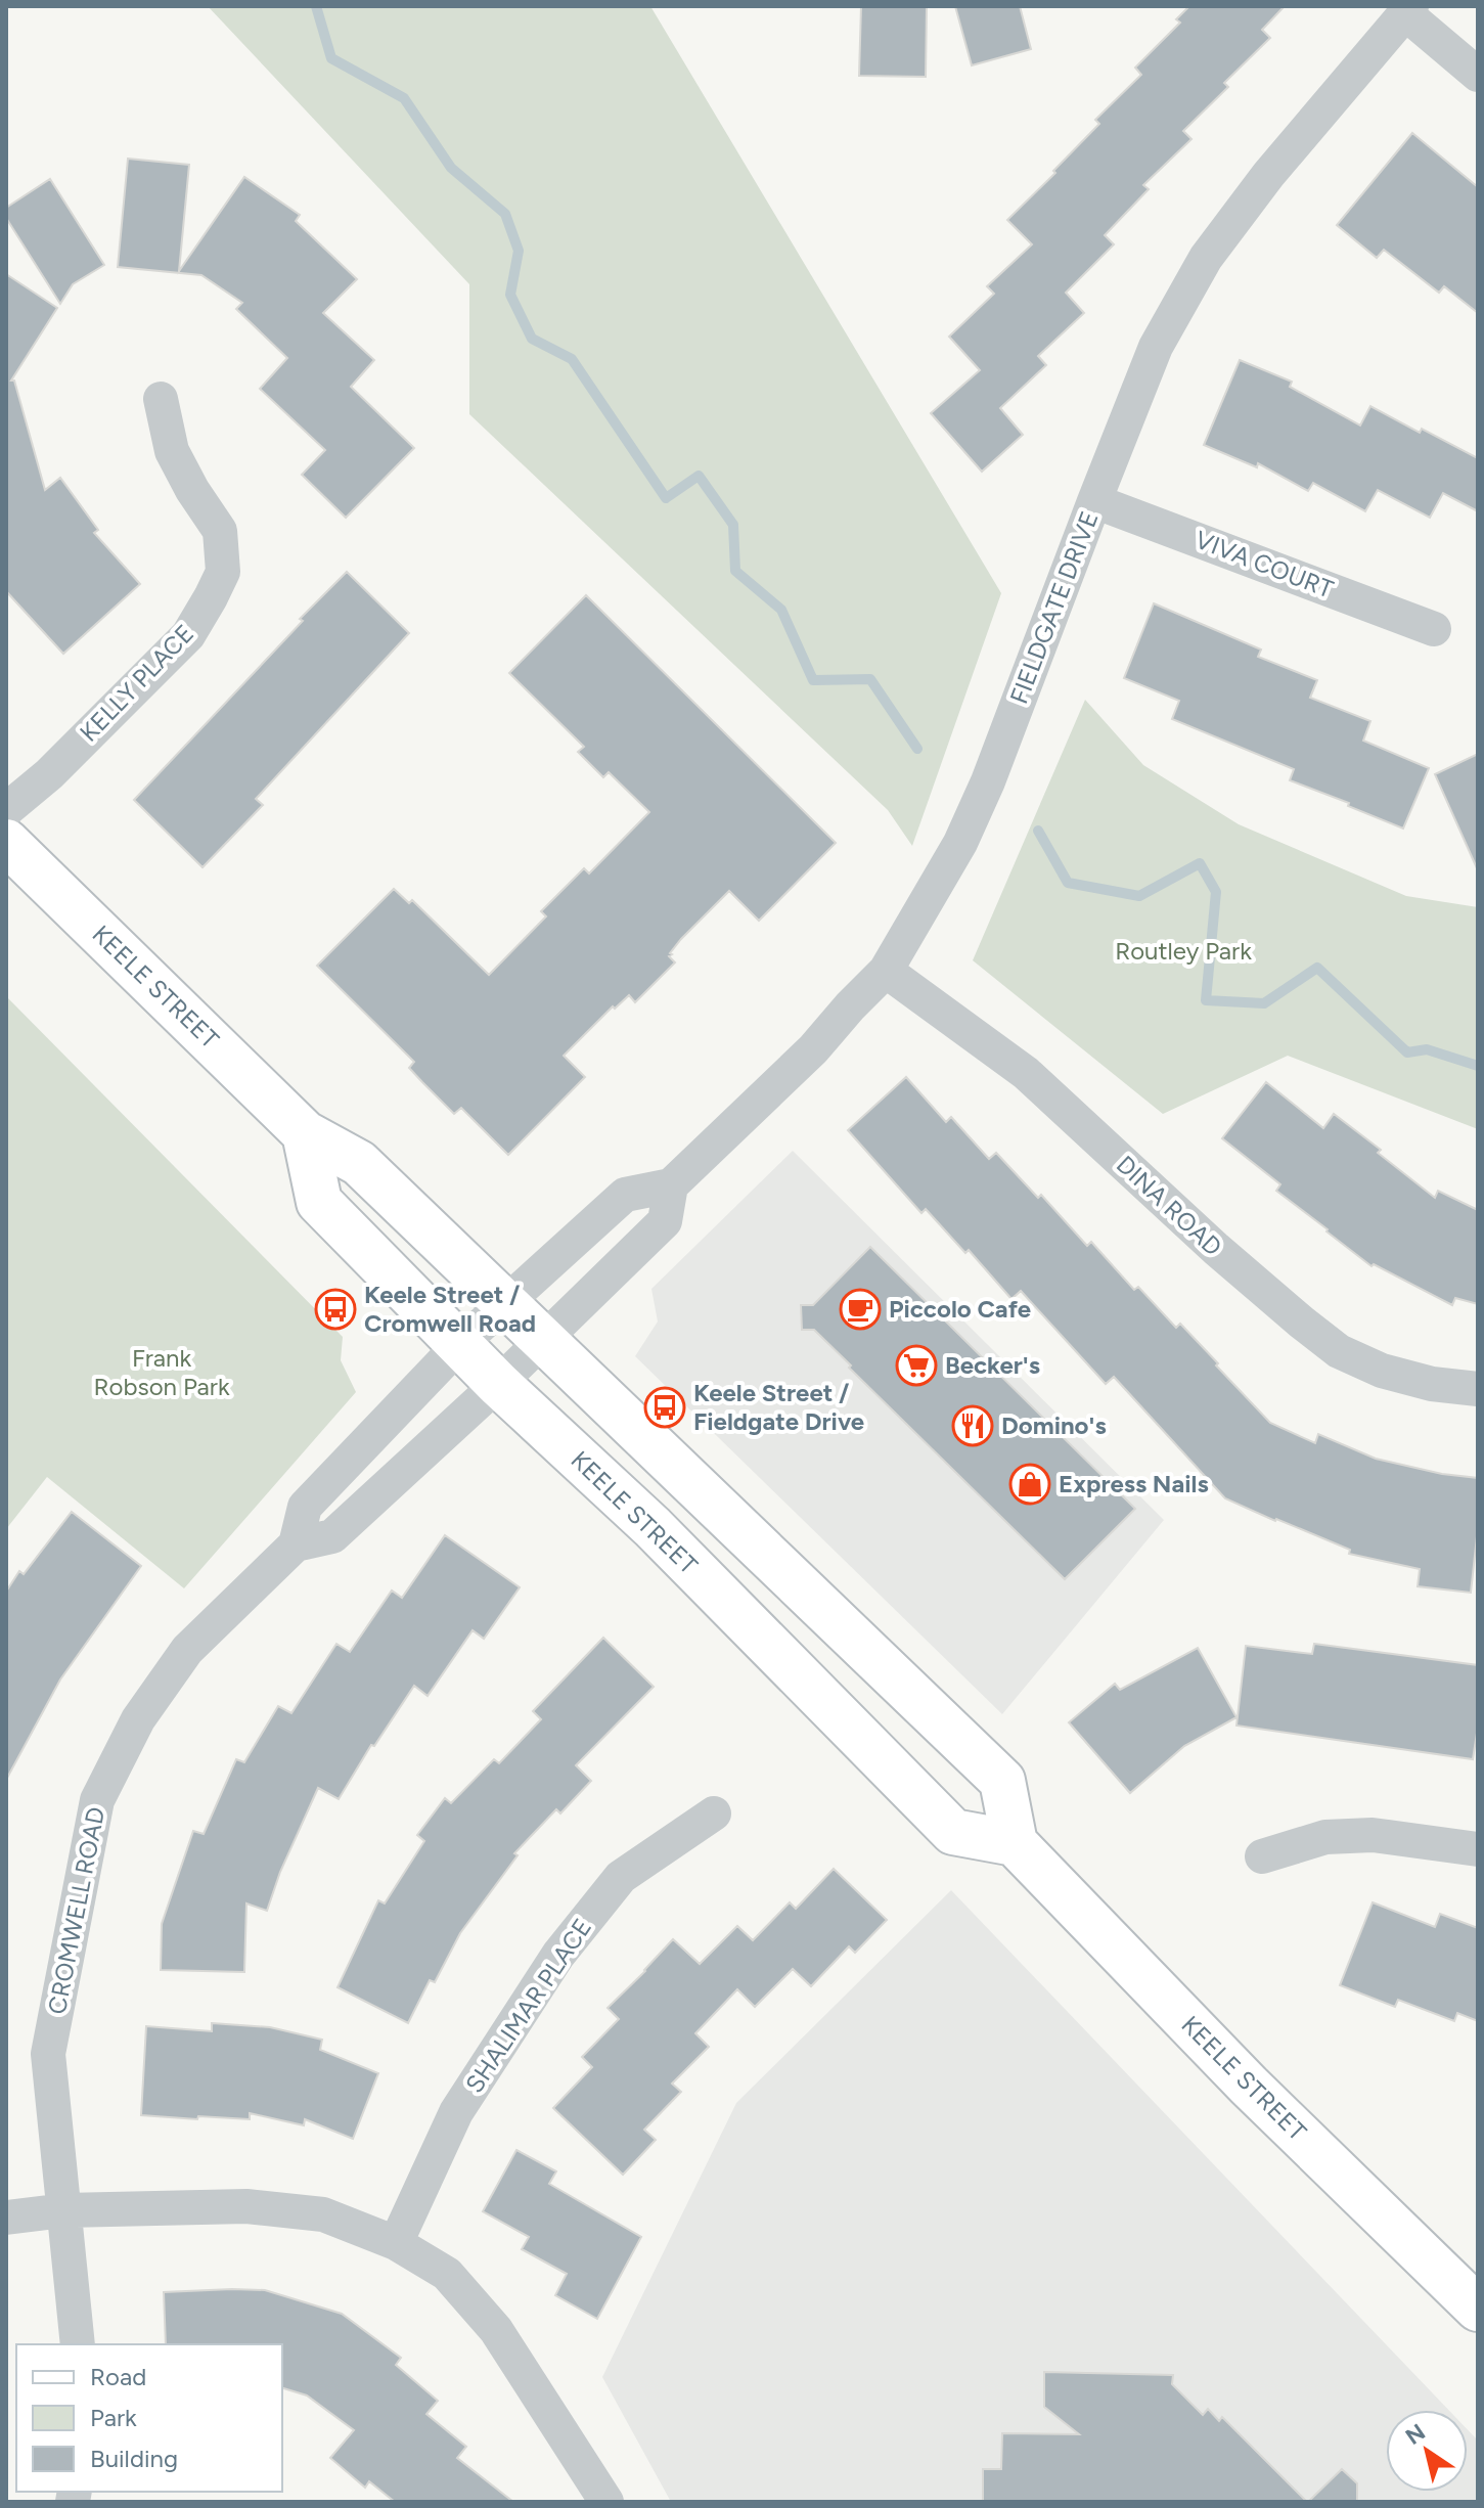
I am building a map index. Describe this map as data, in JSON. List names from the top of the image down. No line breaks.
{"streets":{"main road":["KEELE STREET"],"street":["VIVA COURT","FIELDGATE DRIVE","KELLY PLACE","DINA ROAD","CROMWELL ROAD","SHALIMAR PLACE"]},"crossings":[["VIVA COURT","FIELDGATE DRIVE"],["FIELDGATE DRIVE","DINA ROAD"],["KEELE STREET","CROMWELL ROAD"]],"parks":["Routley Park","Frank Robson Park"],"places":{"bus stop":["Keele Street / Cromwell Road","Keele Street / Fieldgate Drive"],"cafe":["Piccolo Cafe"],"supermarket":["Becker's"],"restaurant":["Domino's"],"shop":["Express Nails"]},"legend":["Road","Park","Building"],"north":"top left"}
